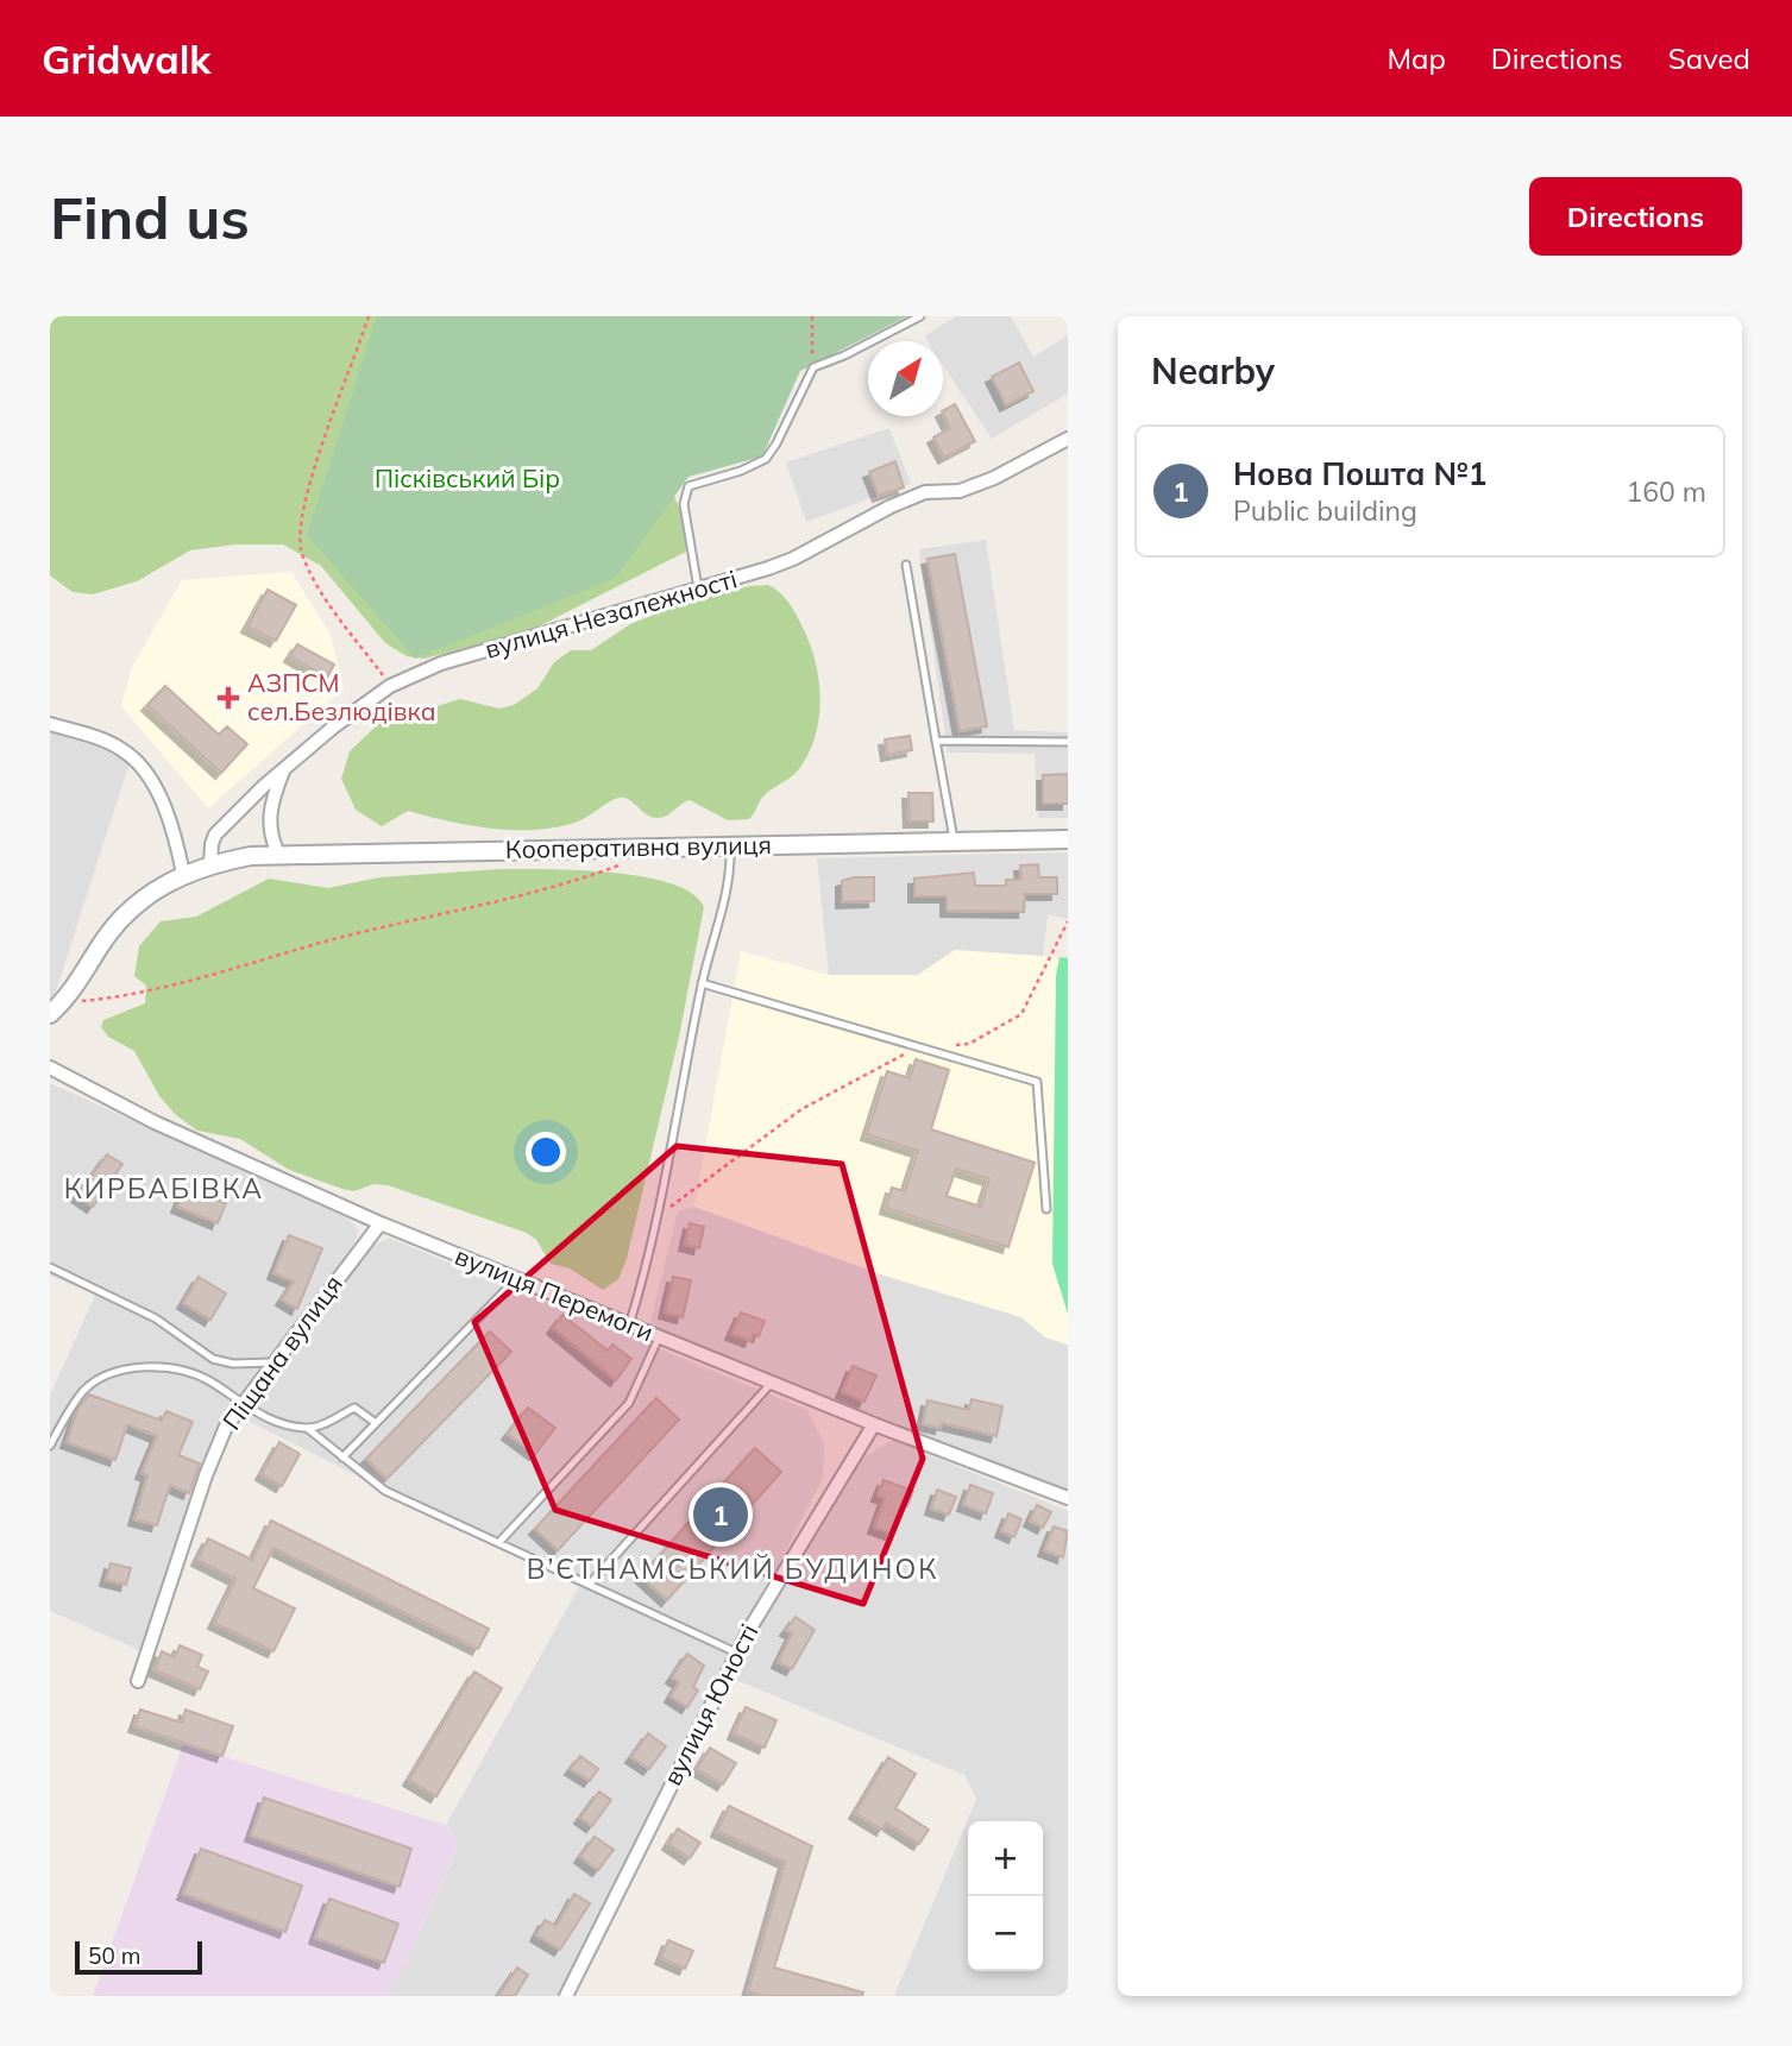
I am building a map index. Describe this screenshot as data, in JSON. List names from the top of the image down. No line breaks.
{"streets":{"street":["вулиця Незалежності","Кооперативна вулиця","вулиця Перемоги","Піщана вулиця","вулиця Юності"]},"crossings":[["вулиця Незалежності","Кооперативна вулиця"],["вулиця Перемоги","Піщана вулиця"],["вулиця Перемоги","вулиця Юності"]],"districts":["КИРБАБІВКА","В’ЄТНАМСЬКИЙ БУДИНОК"],"parks":["Пісківський Бір"],"places":{"health":["АЗПСМ сел.Безлюдівка"]},"scale_bar":"50 m","north":"top right","page":{"header":"Gridwalk","nav":["Map","Directions","Saved"],"buttons":"Directions","title":"Find us","heading":"Nearby","list":[{"mark":"1","name":"Нова Пошта №1","note":"Public building","value":"160 m"}],"pins":"1","map_buttons":["+","−"],"scale":"50 m"}}
